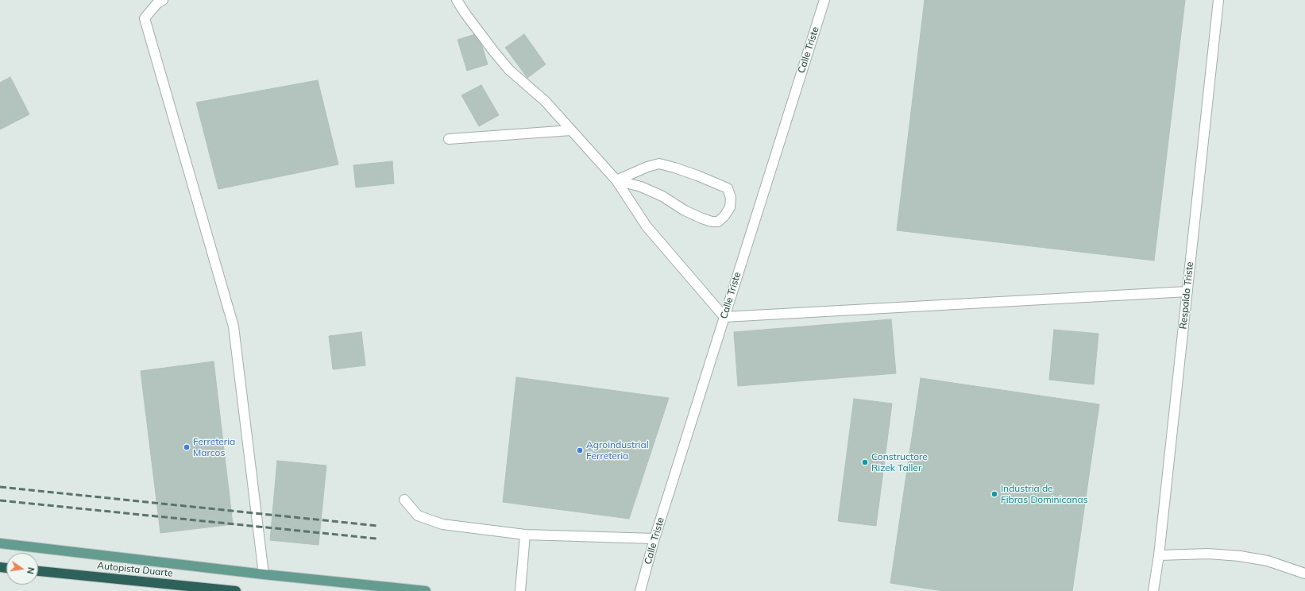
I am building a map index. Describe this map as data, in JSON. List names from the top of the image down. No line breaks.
{"streets":{"highway":["Autopista Duarte"],"street":["Calle Triste","Respaldo Triste"]},"places":["Ferreteria Marcos","Agroindustrial Ferreteria","Constructore Rizek Taller","Industria de Fibras Dominicanas"],"north":"right"}
